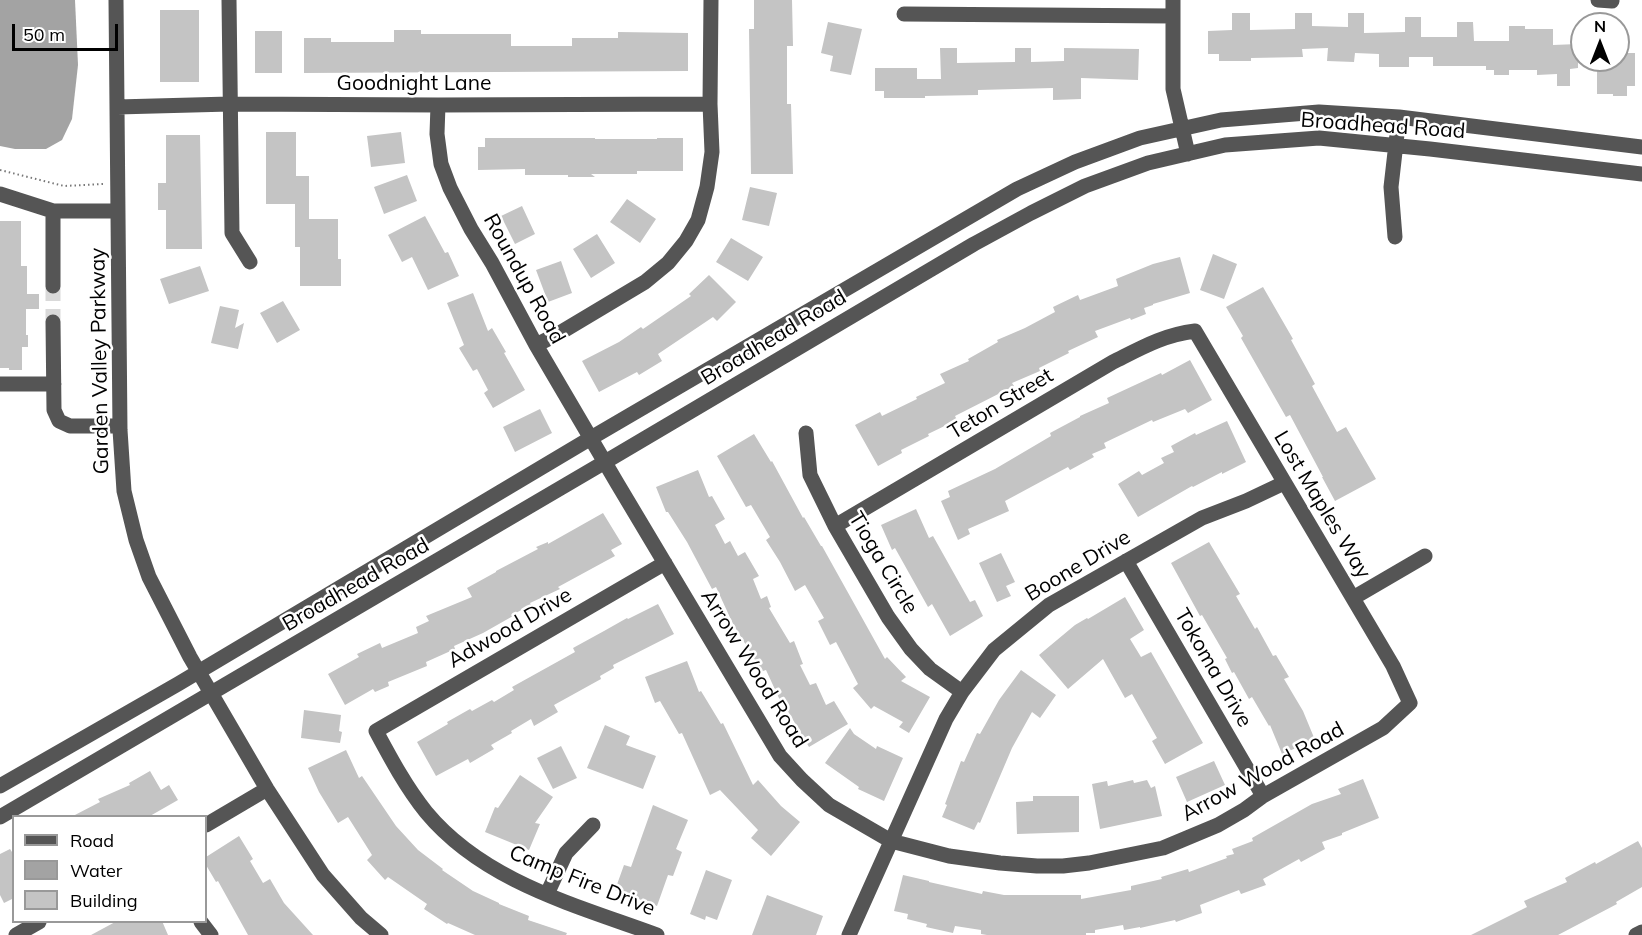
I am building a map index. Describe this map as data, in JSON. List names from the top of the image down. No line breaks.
{"streets":{"street":["Goodnight Lane","Broadhead Road","Roundup Road","Garden Valley Parkway","Teton Street","Lost Maples Way","Tioga Circle","Boone Drive","Adwood Drive","Tokoma Drive","Arrow Wood Road","Camp Fire Drive"]},"crossings":[["Goodnight Lane","Roundup Road"],["Goodnight Lane","Garden Valley Parkway"],["Broadhead Road","Roundup Road"],["Broadhead Road","Garden Valley Parkway"],["Broadhead Road","Arrow Wood Road"],["Roundup Road","Arrow Wood Road"],["Teton Street","Lost Maples Way"],["Teton Street","Tioga Circle"],["Lost Maples Way","Boone Drive"],["Lost Maples Way","Arrow Wood Road"],["Tioga Circle","Boone Drive"],["Boone Drive","Tokoma Drive"],["Boone Drive","Arrow Wood Road"],["Adwood Drive","Arrow Wood Road"],["Adwood Drive","Camp Fire Drive"],["Tokoma Drive","Arrow Wood Road"]],"legend":["Road","Water","Building"],"scale_bar":"50 m","north":"top"}
